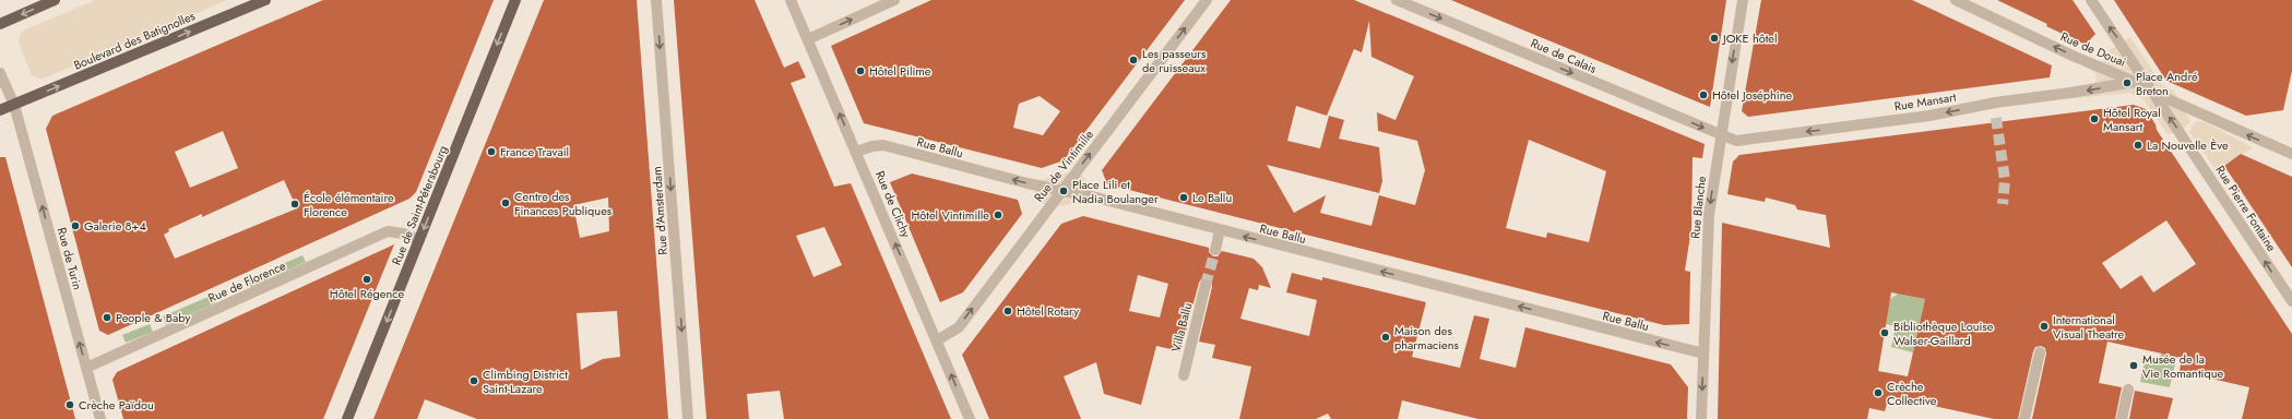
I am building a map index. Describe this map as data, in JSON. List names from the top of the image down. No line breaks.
{"streets":{"main road":["Boulevard des Batignolles","Rue de Saint-Pétersbourg"],"street":["Rue de Douai","Rue de Calais","Rue Mansart","Rue Ballu","Rue de Vintimille","Rue de Clichy","Rue Blanche","Rue Pierre Fontaine","Rue d'Amsterdam","Rue de Turin","Rue de Florence","Villa Ballu"]},"crossings":[["Boulevard des Batignolles","Rue de Turin"],["Rue de Douai","Rue Mansart"],["Rue de Douai","Rue Pierre Fontaine"],["Rue de Calais","Rue Mansart"],["Rue de Calais","Rue Blanche"],["Rue Mansart","Rue Blanche"],["Rue Ballu","Rue de Vintimille"],["Rue Ballu","Rue de Clichy"],["Rue Ballu","Rue Blanche"],["Rue de Vintimille","Rue de Clichy"],["Rue de Saint-Pétersbourg","Rue de Florence"],["Rue de Turin","Rue de Florence"]],"one_way":["Boulevard des Batignolles","Rue de Douai","Rue de Calais","Rue Mansart","Rue Ballu","Rue de Vintimille","Rue de Clichy","Rue de Saint-Pétersbourg","Rue Blanche","Rue Pierre Fontaine","Rue d'Amsterdam","Rue de Turin"],"places":["JOKE hôtel","Les passeurs de ruisseaux","Hôtel Pilime","Place André Breton","Hôtel Joséphine","Hôtel Royal Mansart","La Nouvelle Ève","France Travail","Place Lili et Nadia Boulanger","Le Ballu","Centre des Finances Publiques","École élémentaire Florence","Hôtel Vintimille","Galerie 8+4","Hôtel Régence","Hôtel Rotary","People & Baby","International Visual Theatre","Bibliothèque Louise Walser-Gaillard","Maison des pharmaciens","Musée de la Vie Romantique","Climbing District Saint-Lazare","Crèche Collective","Crèche Païdou"]}
